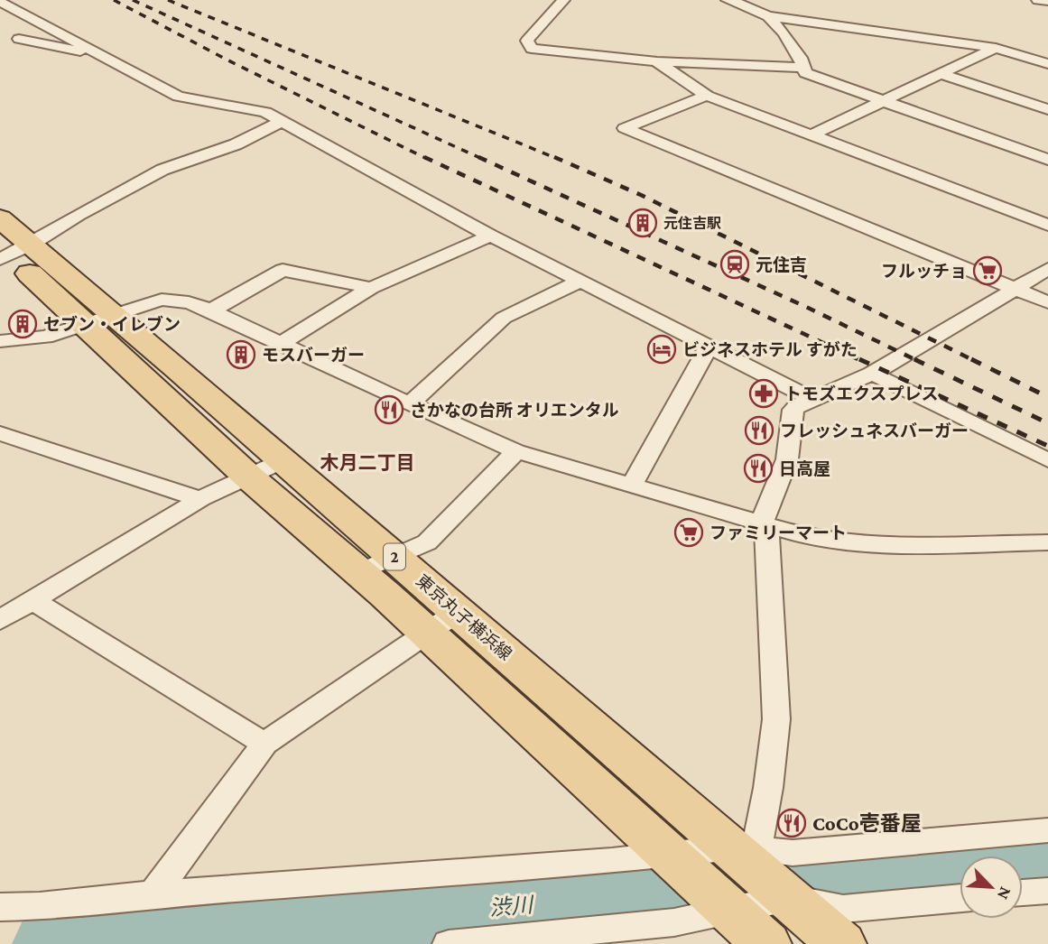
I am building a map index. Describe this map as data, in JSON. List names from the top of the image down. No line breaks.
{"streets":{"main road":["2","東京丸子横浜線"]},"districts":["木月二丁目"],"water":["渋川"],"places":{"building":["元住吉駅","セブン・イレブン","モスバーガー"],"station":["元住吉"],"supermarket":["フルッチョ","ファミリーマート"],"hotel":["ビジネスホテル すがた"],"pharmacy":["トモズエクスプレス"],"restaurant":["さかなの台所 オリエンタル","フレッシュネスバーガー","日高屋","CoCo壱番屋"]},"north":"bottom right"}
